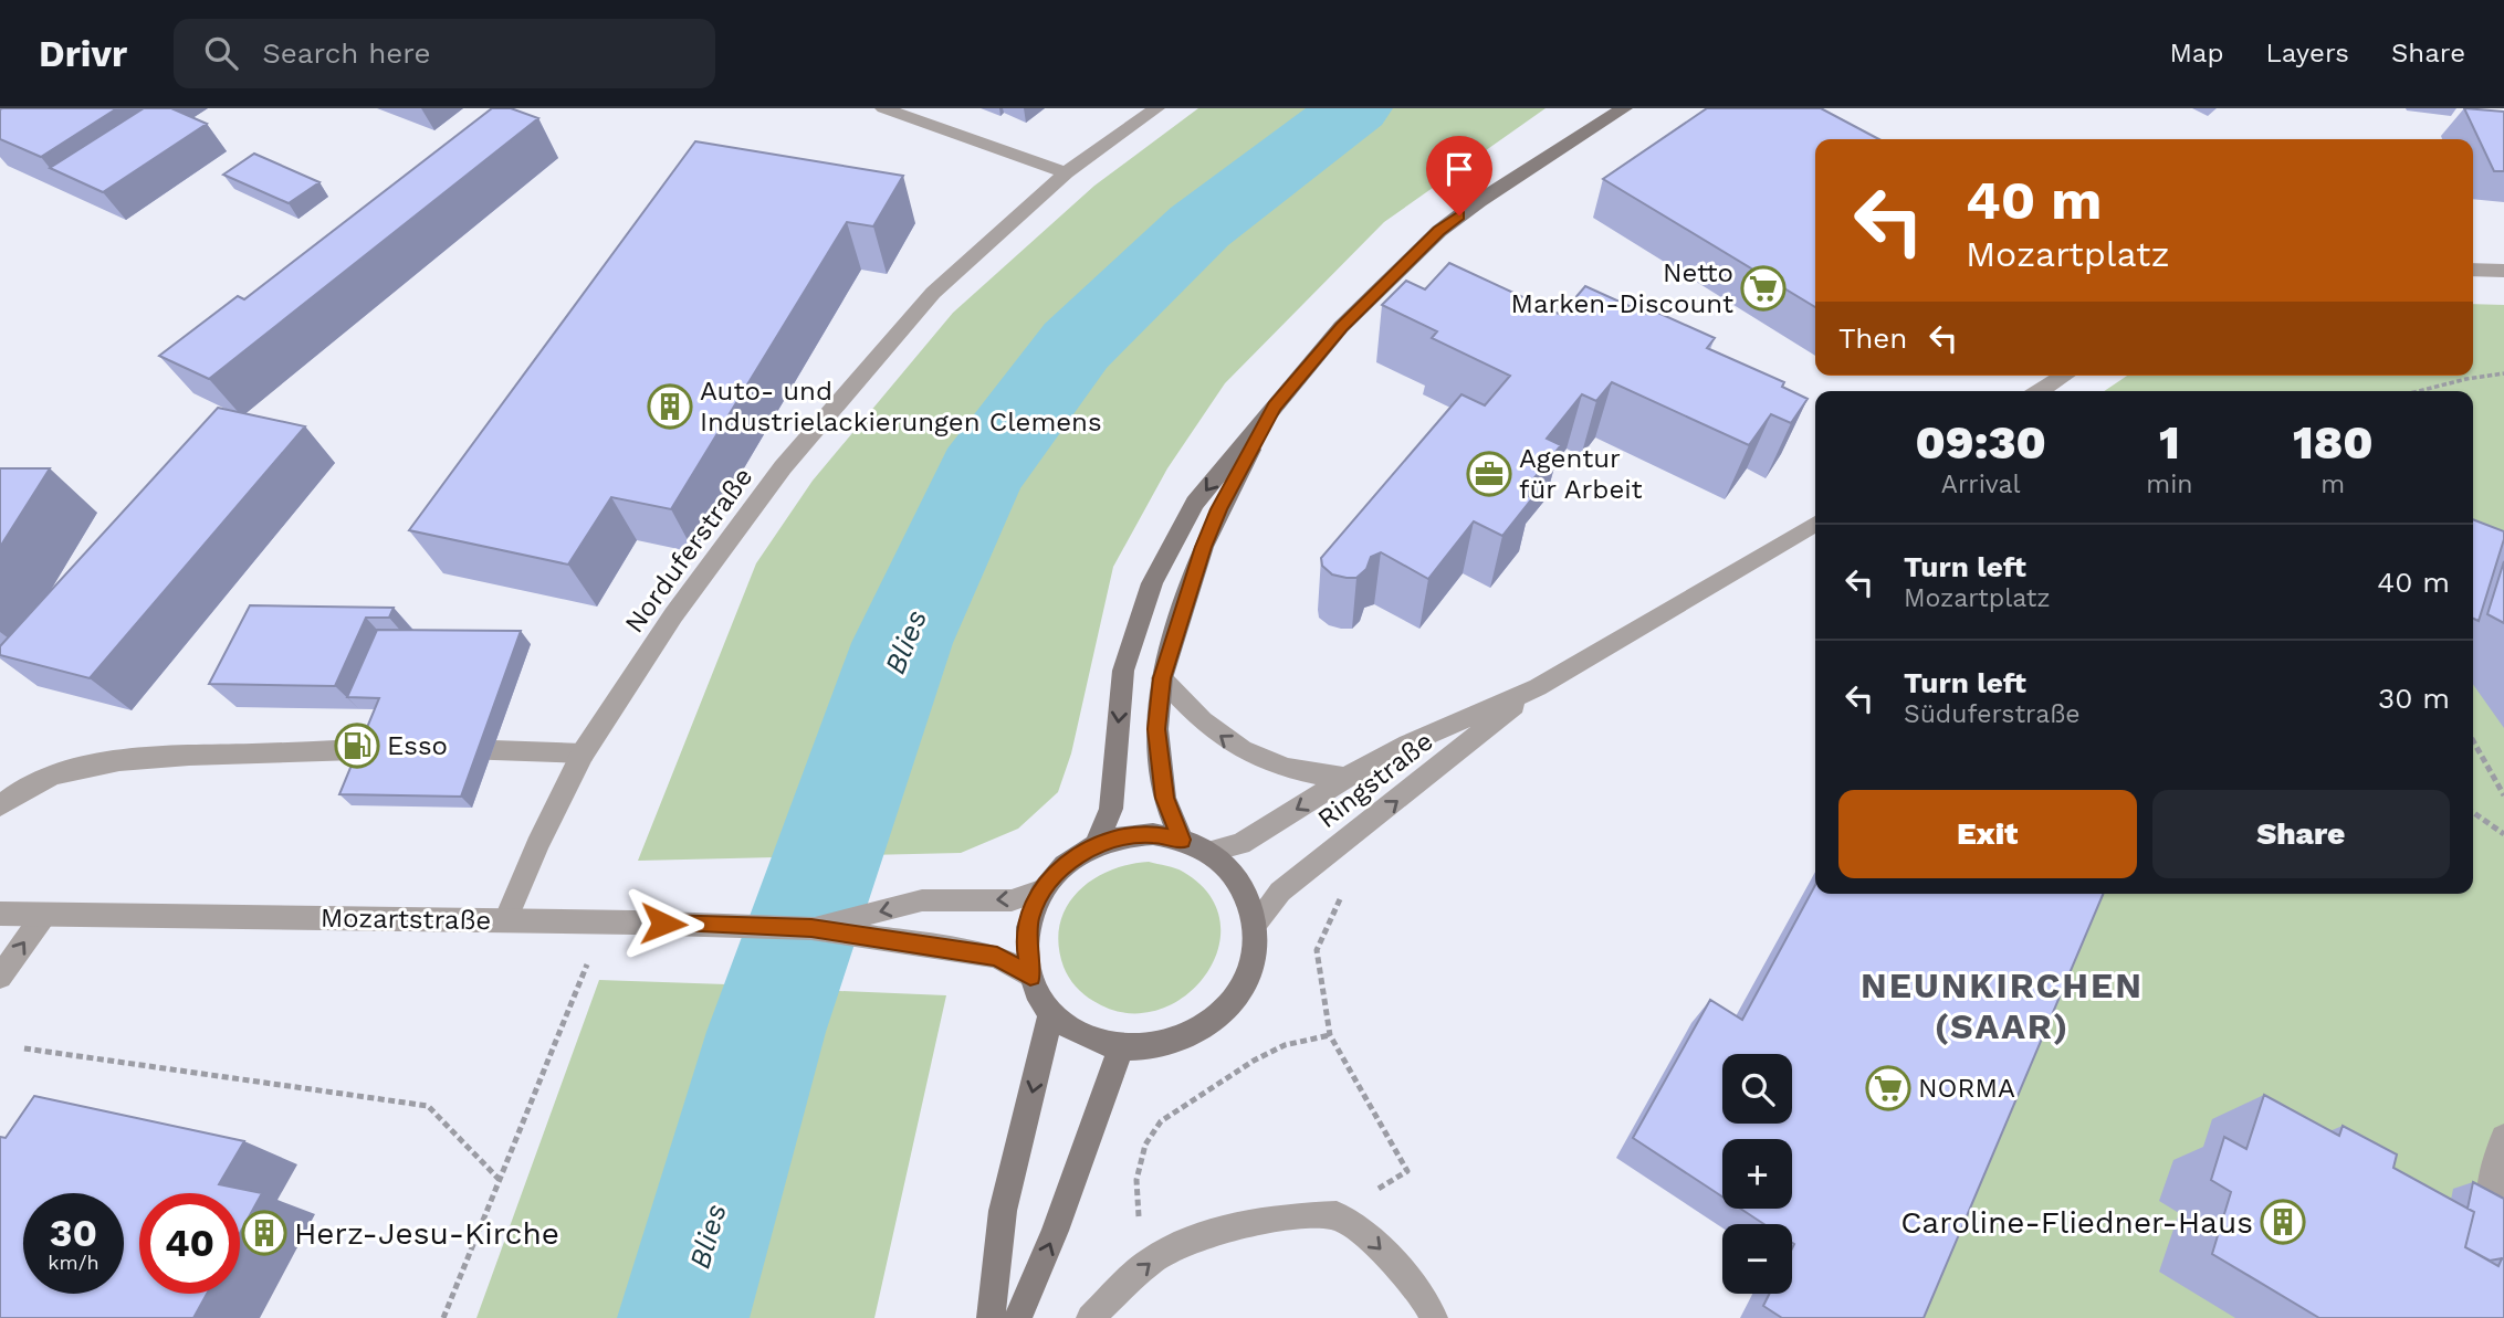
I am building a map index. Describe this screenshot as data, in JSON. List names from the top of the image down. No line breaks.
{"streets":{"street":["Norduferstraße","Ringstraße","Mozartstraße"]},"crossings":[["Norduferstraße","Mozartstraße"],["Ringstraße","Mozartstraße"]],"districts":["NEUNKIRCHEN (SAAR)"],"water":["Blies"],"places":{"supermarket":["Netto Marken-Discount","NORMA"],"building":["Auto- und Industrielackierungen Clemens","Caroline-Fliedner-Haus","Herz-Jesu-Kirche"],"office":["Agentur für Arbeit"],"fuel station":["Esso"]},"page":{"header":"Drivr","search":"Search here","nav":["Map","Layers","Share"],"turn":["40 m","Mozartplatz"],"then":"Then","eta":["09:30","Arrival","1","min","180","m"],"list":[{"name":"Turn left","note":"Mozartplatz","value":"40 m"},{"name":"Turn left","note":"Süduferstraße","value":"30 m"}],"buttons":["Exit","Share"],"map_buttons":["+","−"],"speed":"30 km/h","limit":"40"}}
